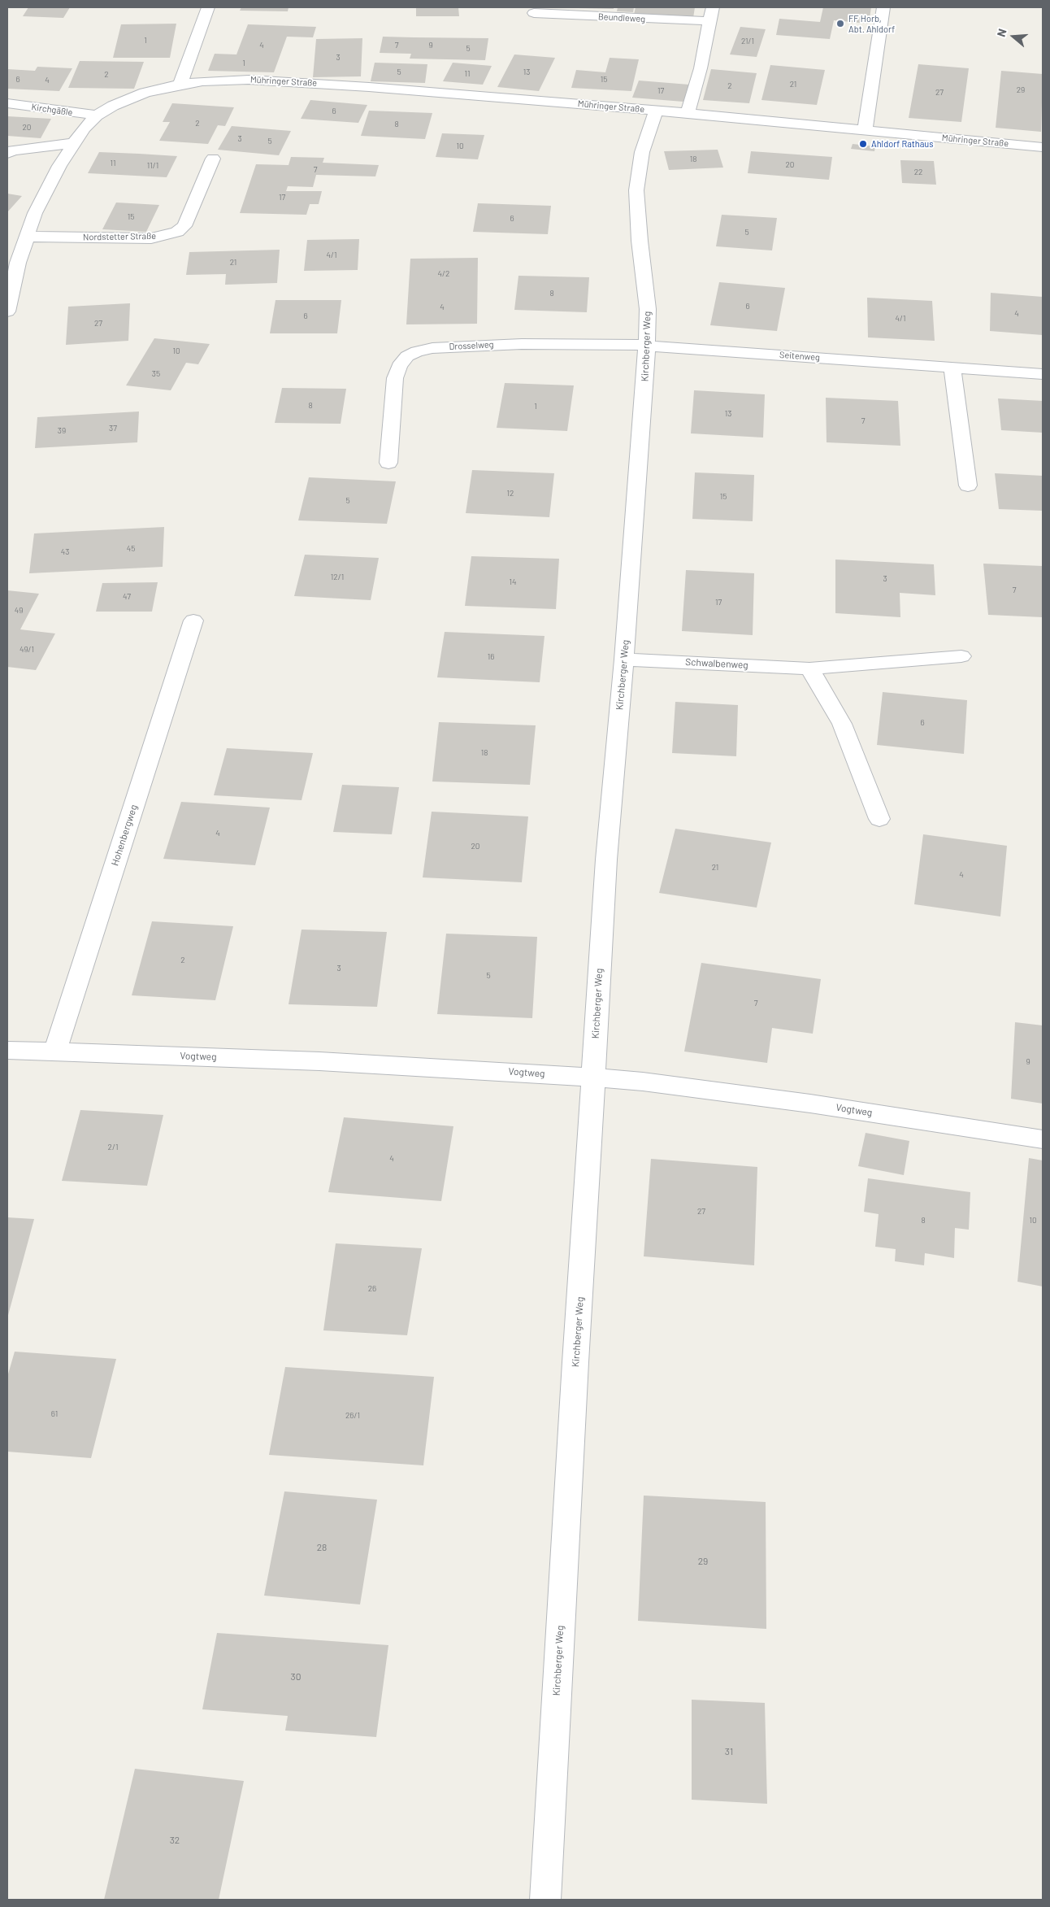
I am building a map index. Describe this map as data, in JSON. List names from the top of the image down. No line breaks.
{"streets":{"street":["Beundleweg","Mühringer Straße","Kirchgäßle","Nordstetter Straße","Drosselweg","Kirchberger Weg","Seitenweg","Schwalbenweg","Hohenbergweg","Vogtweg"]},"crossings":[["Mühringer Straße","Kirchberger Weg"],["Drosselweg","Kirchberger Weg"],["Drosselweg","Seitenweg"],["Kirchberger Weg","Seitenweg"],["Kirchberger Weg","Schwalbenweg"],["Kirchberger Weg","Vogtweg"],["Hohenbergweg","Vogtweg"]],"places":["FF Horb, Abt. Ahldorf","Ahldorf Rathaus"],"house_numbers":["1","21/1","4","7","9","5","3","1","5","13","11","2","6","15","4","21","2","29","17","27","6","2","8","20","3","5","10","18","11","20","11/1","7","22","17","15","6","5","4/1","21","4/2","8","6","4","4","6","4/1","27","10","35","8","1","13","7","37","39","12","15","5","45","43","12/1","3","14","7","47","17","49","49/1","16","6","18","4","20","21","4","2","3","5","7","9","2/1","4","27","8","10","26","61","26/1","28","29","30","31","32"],"north":"left"}
